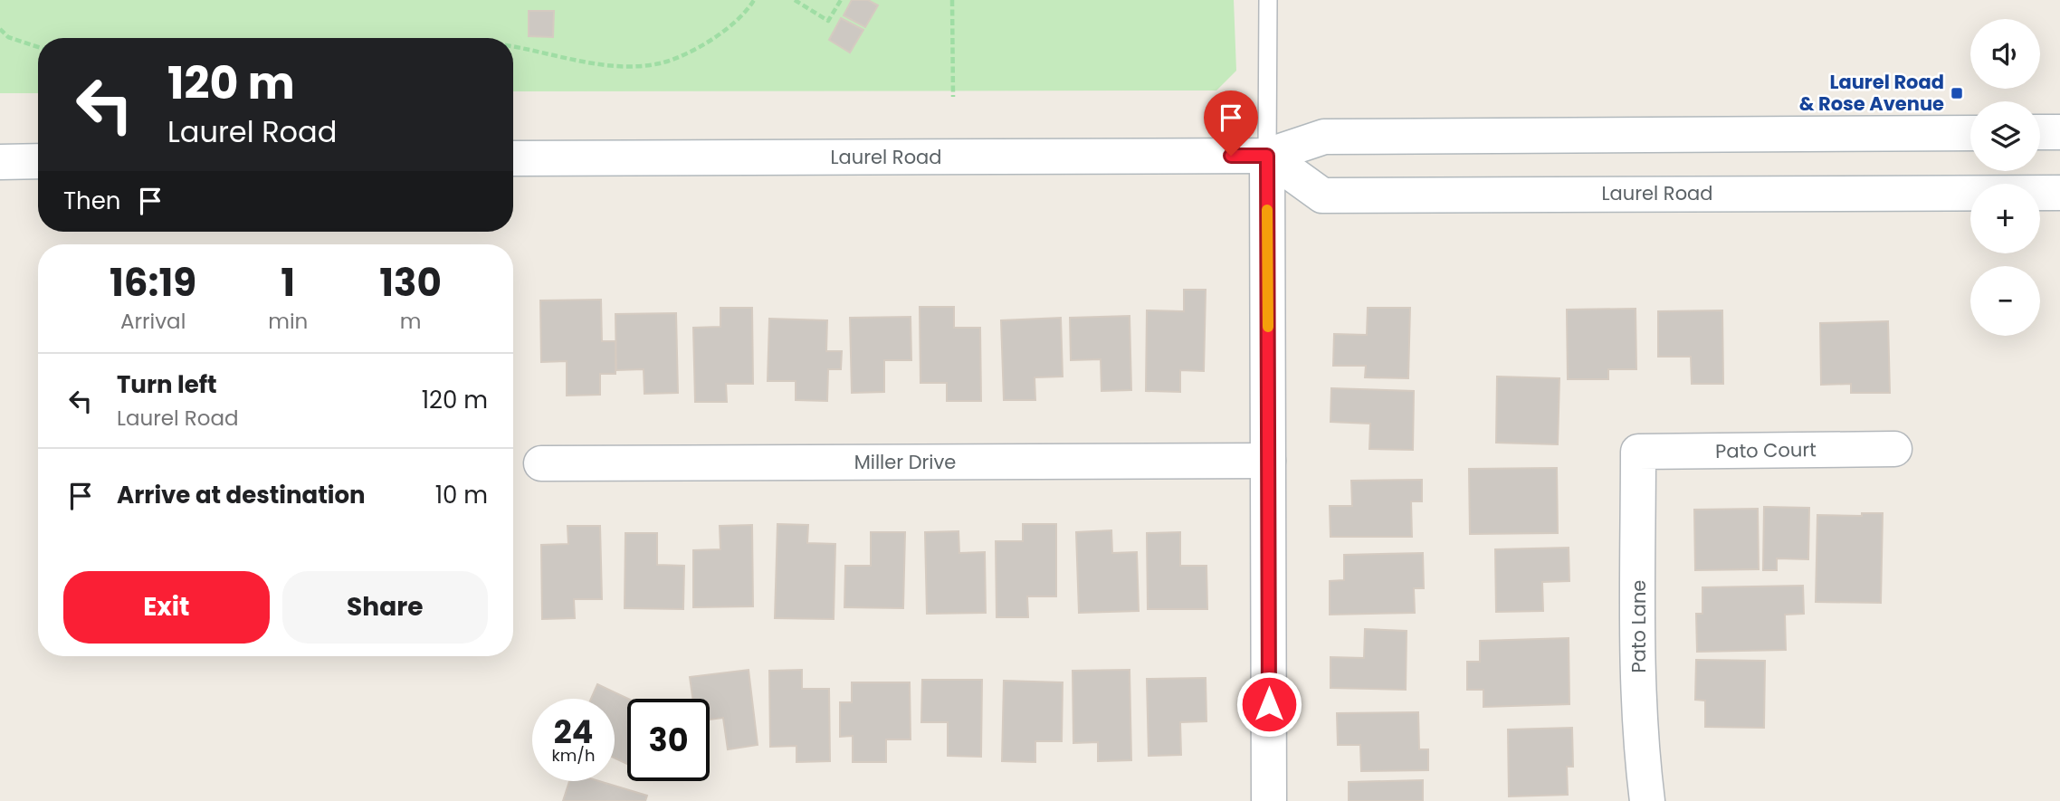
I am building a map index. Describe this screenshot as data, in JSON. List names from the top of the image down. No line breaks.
{"streets":{"main road":["Laurel Road","Pato Court","Miller Drive","Pato Lane"]},"crossings":[["Pato Court","Pato Lane"]],"places":{"transit":["Laurel Road & Rose Avenue"]},"page":{"map_buttons":["+","−"],"turn":["120 m","Laurel Road"],"then":"Then","eta":["16:19","Arrival","1","min","130","m"],"list":[{"name":"Turn left","note":"Laurel Road","value":"120 m"},{"name":"Arrive at destination","value":"10 m"}],"buttons":["Exit","Share"],"speed":"24 km/h","limit":"30"}}
